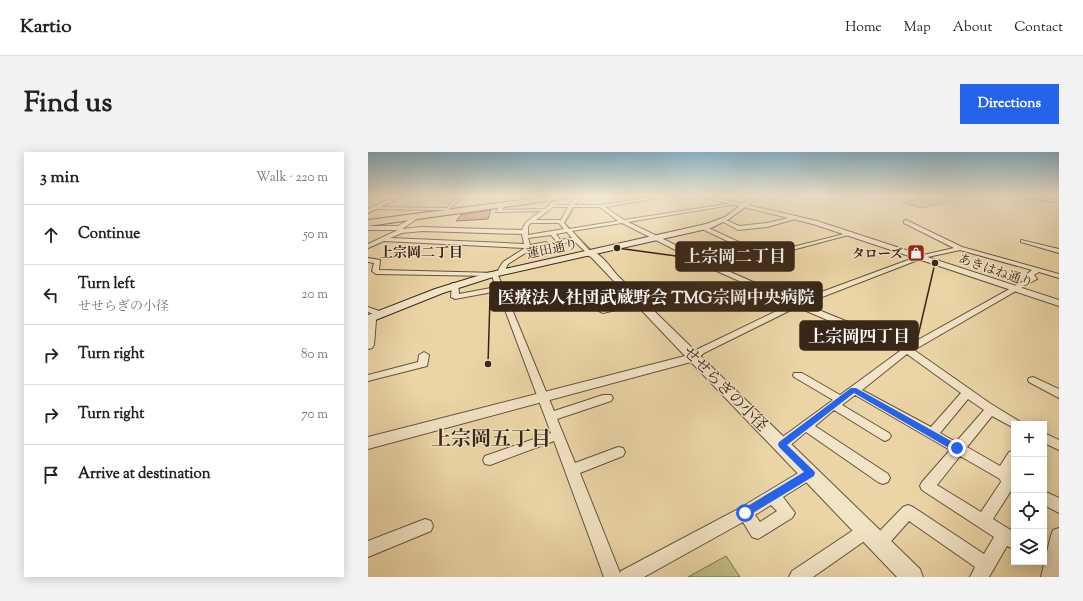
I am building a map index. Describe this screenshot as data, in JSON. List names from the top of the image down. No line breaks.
{"streets":{"main road":["蓮田通り"],"street":["あきはね通り","せせらぎの小径"]},"crossings":[["蓮田通り","せせらぎの小径"]],"districts":["上宗岡二丁目","上宗岡五丁目"],"places":{"other":["上宗岡二丁目","上宗岡四丁目","医療法人社団武蔵野会 TMG宗岡中央病院"],"shop":["タローズ"]},"page":{"header":"Kartio","nav":["Home","Map","About","Contact"],"title":"Find us","buttons":"Directions","heading":["3 min","Walk · 220 m"],"list":[["Continue","50 m"],["Turn left","せせらぎの小径","20 m"],["Turn right","80 m"],["Turn right","70 m"],"Arrive at destination"],"map_buttons":["+","−"]}}
